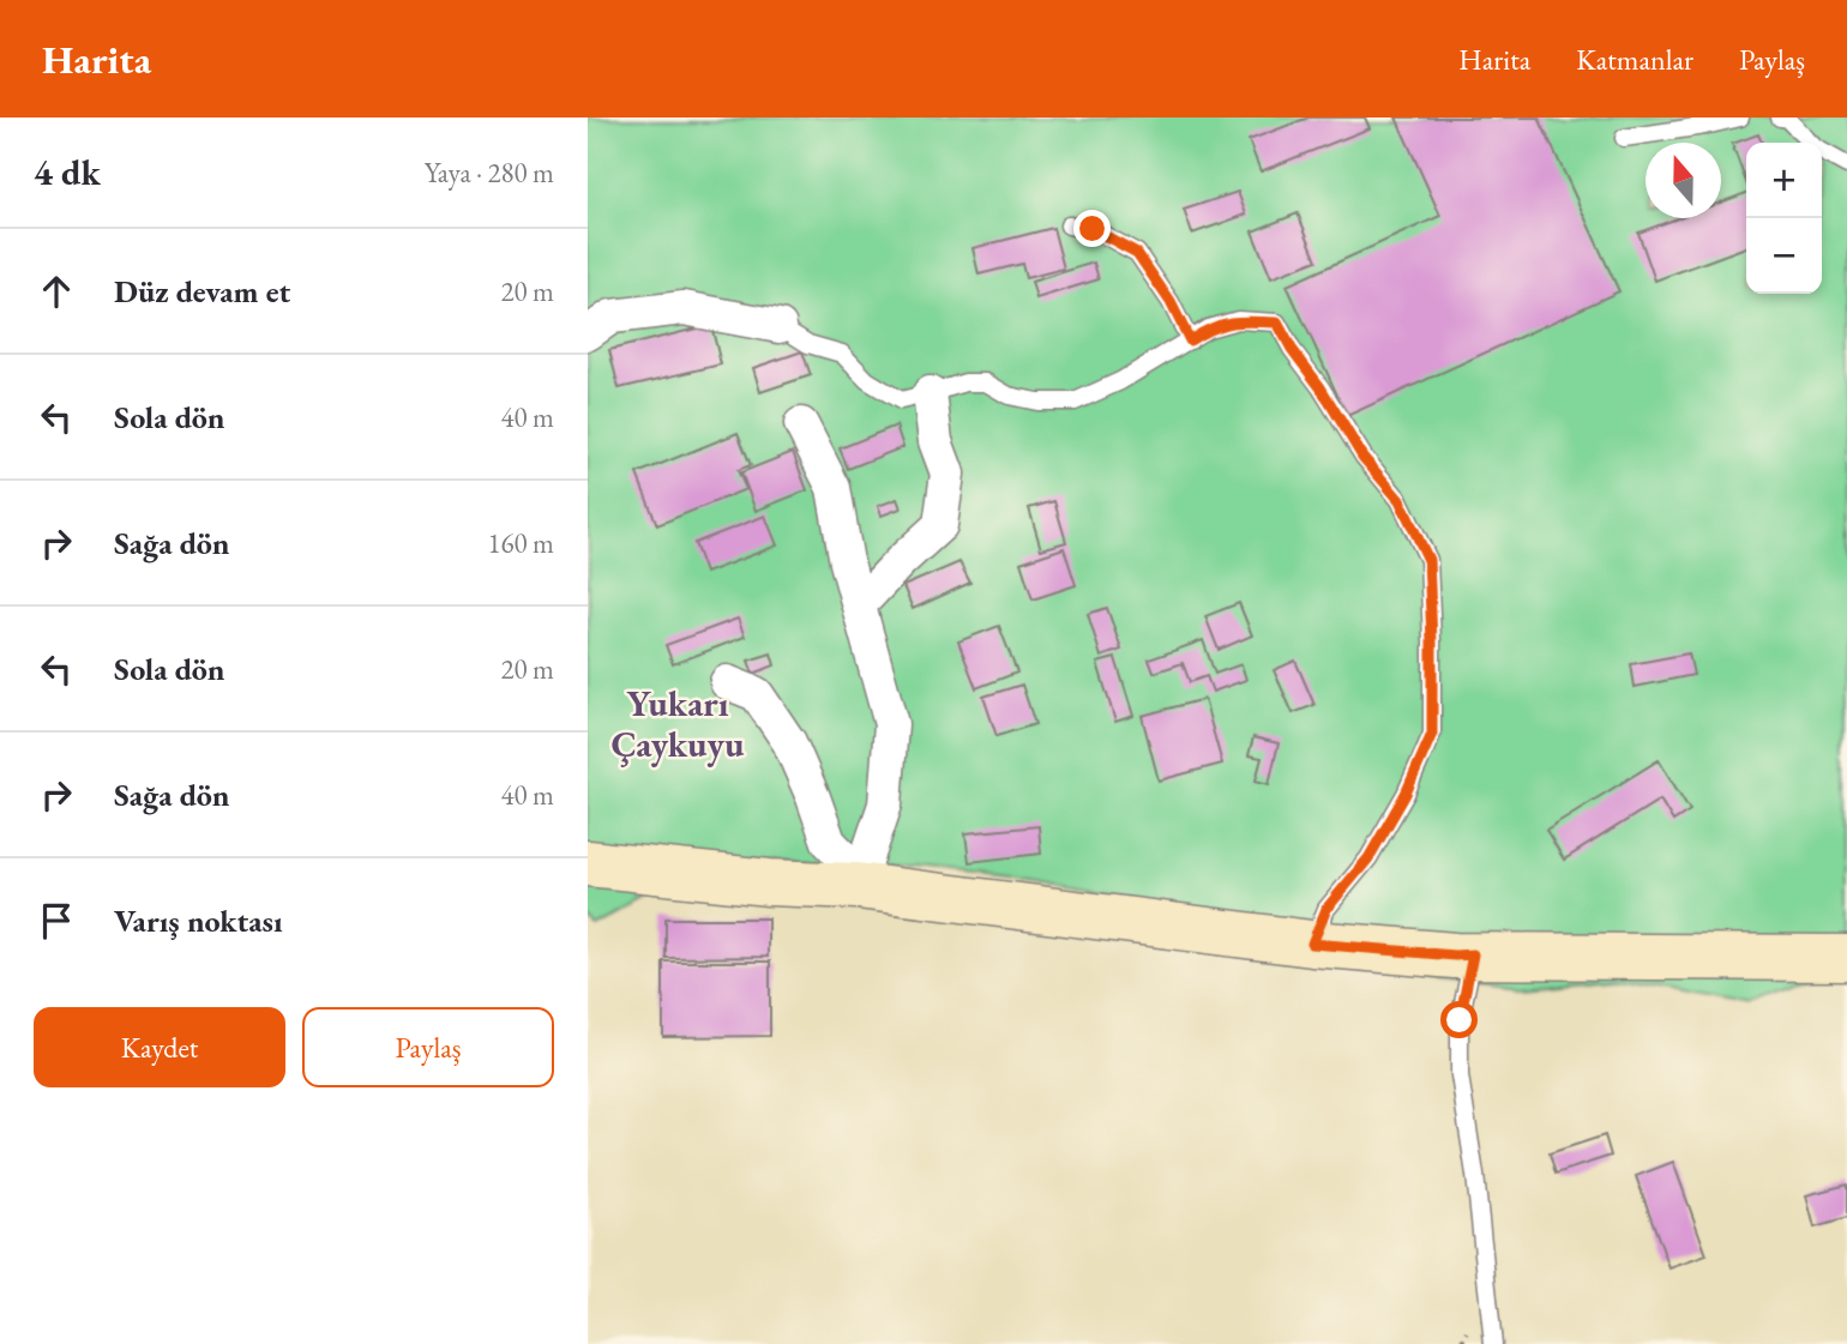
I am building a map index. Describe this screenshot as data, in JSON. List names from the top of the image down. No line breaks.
{"districts":["Yukarı Çaykuyu"],"north":"top","page":{"header":"Harita","nav":["Harita","Katmanlar","Paylaş"],"heading":["4 dk","Yaya · 280 m"],"map_buttons":["+","−"],"list":[["Düz devam et","20 m"],["Sola dön","40 m"],["Sağa dön","160 m"],["Sola dön","20 m"],["Sağa dön","40 m"],"Varış noktası"],"buttons":["Kaydet","Paylaş"]}}
